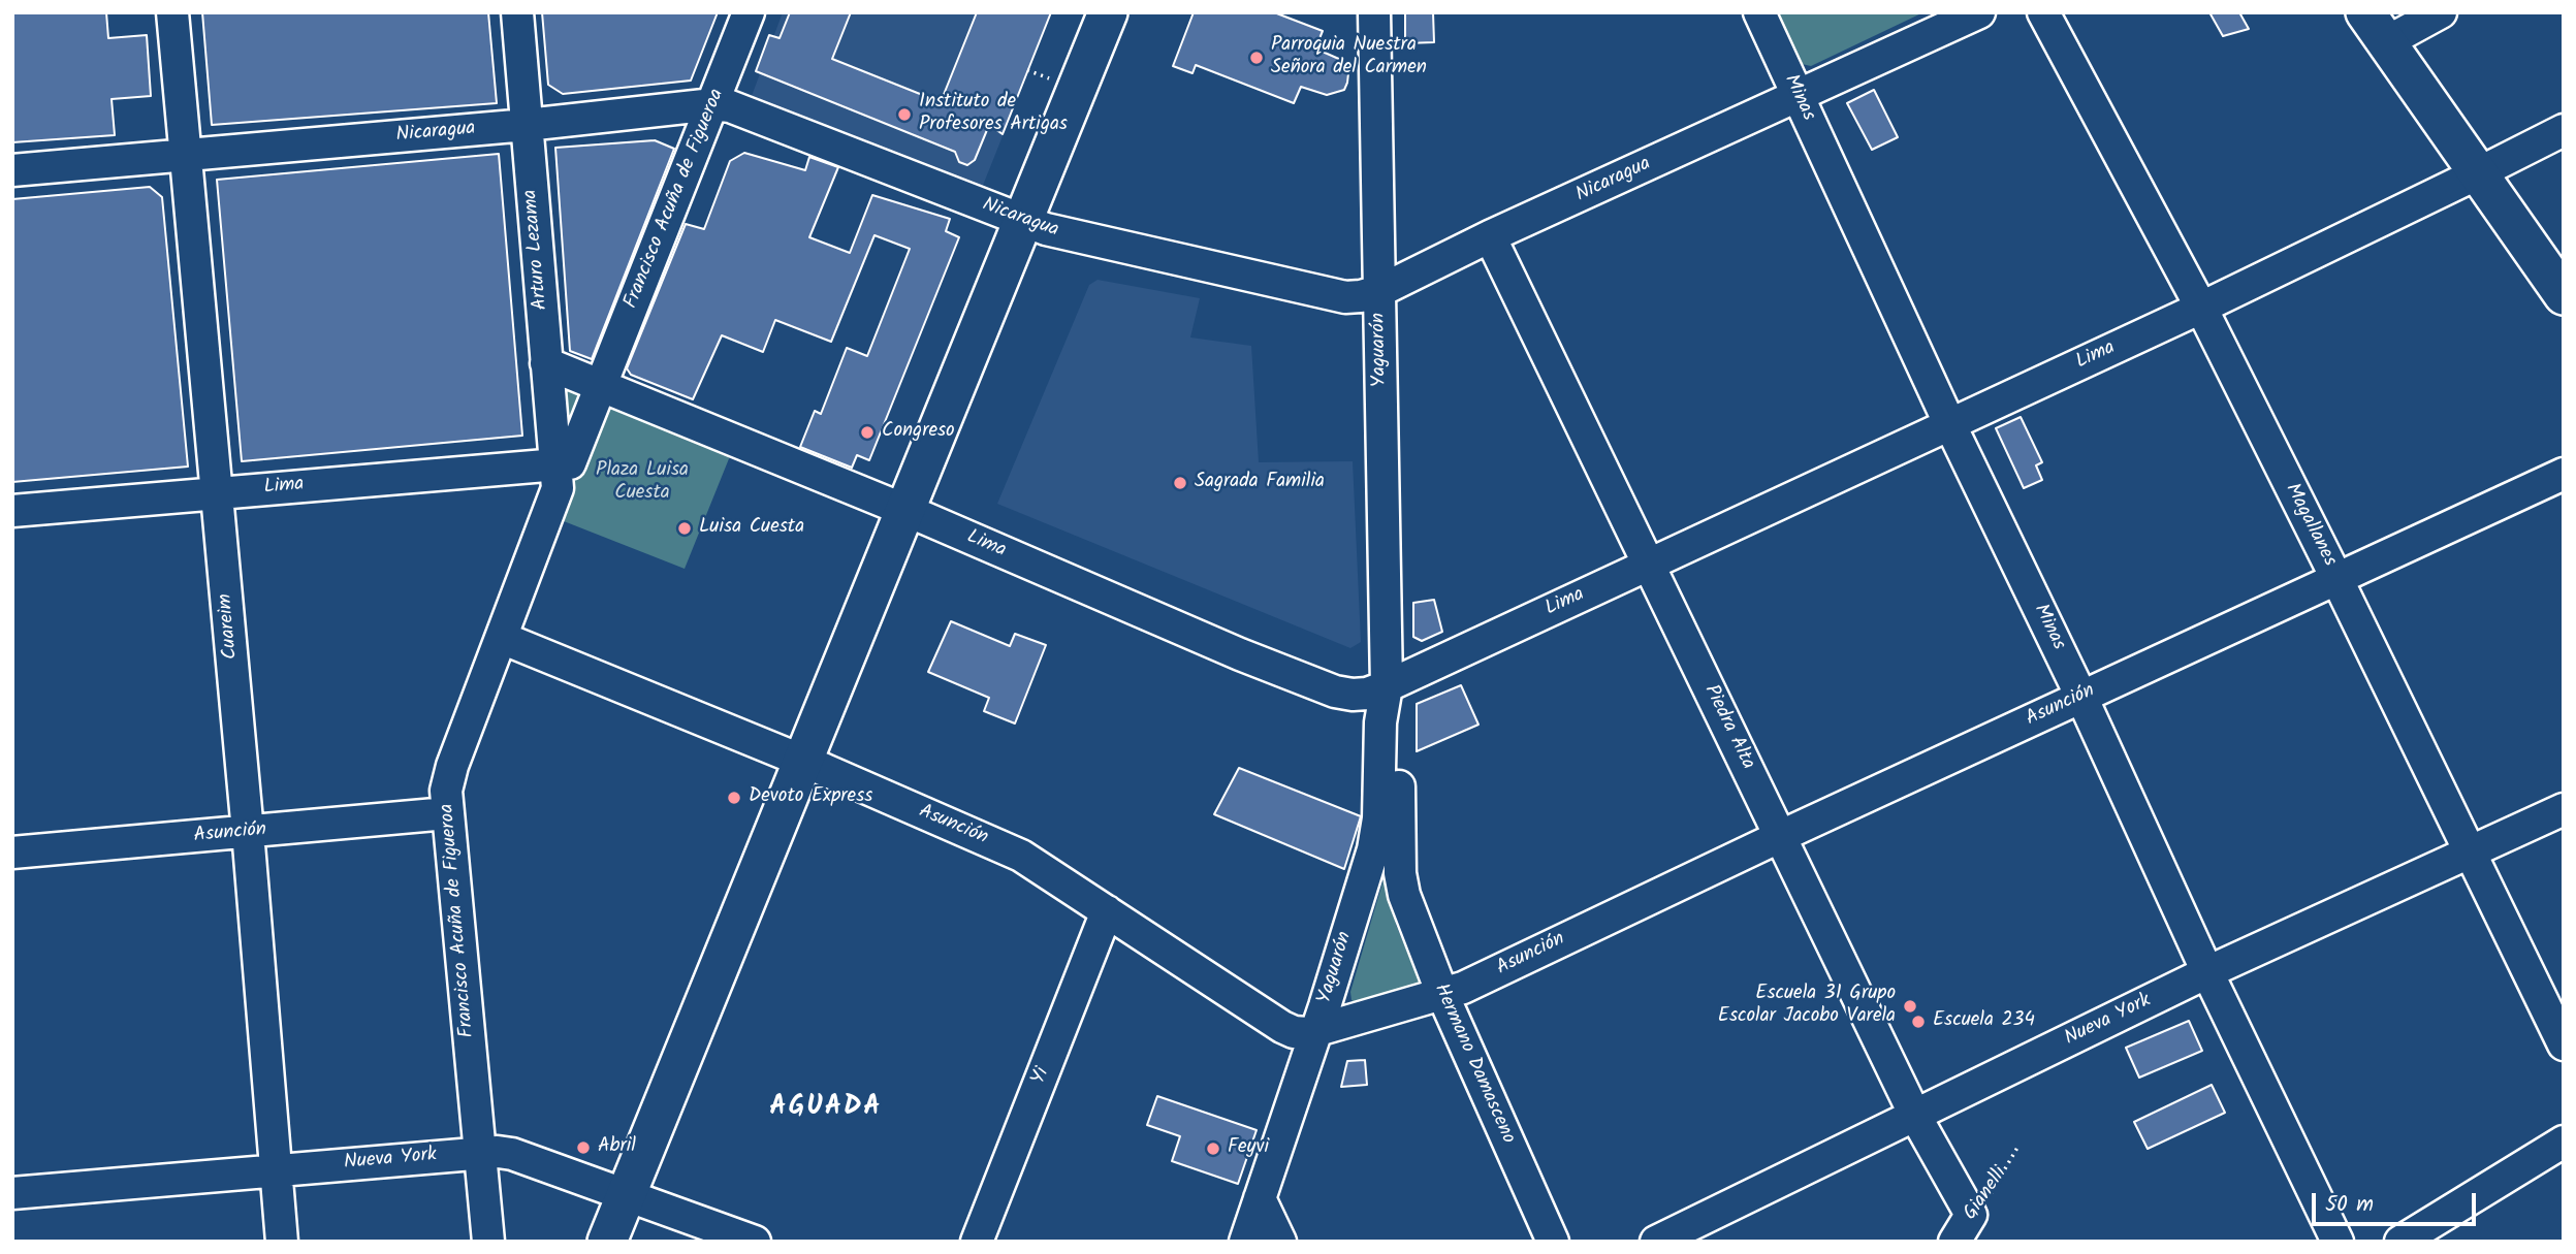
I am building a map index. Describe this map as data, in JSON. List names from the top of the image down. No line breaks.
{"streets":{"street":["Minas","Nicaragua","Francisco Acuña de Figueroa","Arturo Lezama","Yaguarón","Lima","Magallanes","Cuareim","Asunción","Piedra Alta","Nueva York","Hermano Damasceno","Yi","Gianelli"]},"crossings":[["Minas","Nicaragua"],["Minas","Lima"],["Minas","Asunción"],["Minas","Nueva York"],["Nicaragua","Francisco Acuña de Figueroa"],["Nicaragua","Arturo Lezama"],["Nicaragua","Yaguarón"],["Nicaragua","Cuareim"],["Nicaragua","Piedra Alta"],["Francisco Acuña de Figueroa","Arturo Lezama"],["Francisco Acuña de Figueroa","Lima"],["Francisco Acuña de Figueroa","Asunción"],["Francisco Acuña de Figueroa","Nueva York"],["Arturo Lezama","Lima"],["Yaguarón","Lima"],["Yaguarón","Asunción"],["Yaguarón","Hermano Damasceno"],["Lima","Magallanes"],["Lima","Cuareim"],["Lima","Piedra Alta"],["Magallanes","Asunción"],["Magallanes","Nueva York"],["Cuareim","Asunción"],["Cuareim","Nueva York"],["Asunción","Piedra Alta"],["Asunción","Hermano Damasceno"],["Asunción","Yi"],["Piedra Alta","Nueva York"],["Piedra Alta","Gianelli"]],"districts":["AGUADA"],"parks":["Plaza Luisa Cuesta"],"places":["Parroquia Nuestra Señora del Carmen","Instituto de Profesores Artigas","Congreso","Sagrada Familia","Luisa Cuesta","Devoto Express","Escuela 31 Grupo Escolar Jacobo Varela","Escuela 234","Abril","Feyvi"],"scale_bar":"50 m"}
